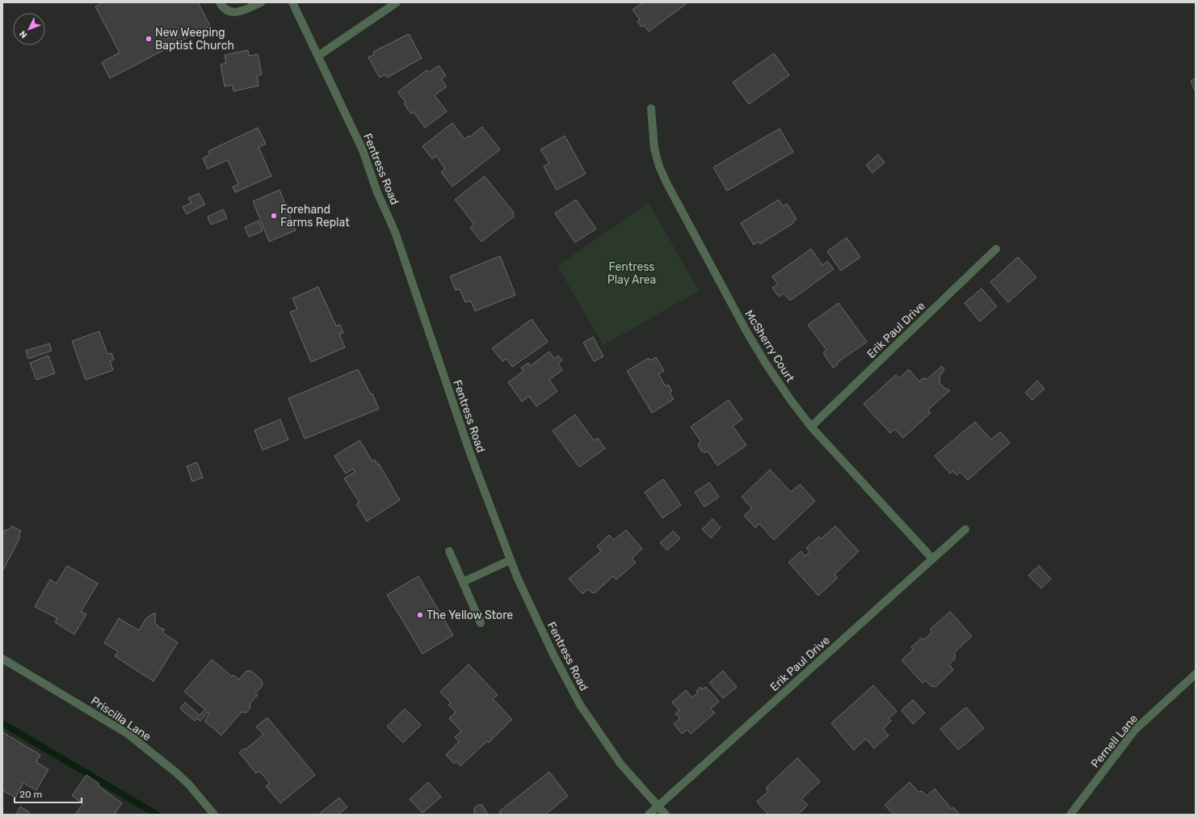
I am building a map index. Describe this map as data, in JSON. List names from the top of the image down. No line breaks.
{"streets":{"street":["Fentress Road","Erik Paul Drive","McSherry Court","Priscilla Lane","Pernell Lane"]},"crossings":[["Fentress Road","Erik Paul Drive"],["Erik Paul Drive","McSherry Court"]],"parks":["Fentress Play Area"],"places":["New Weeping Baptist Church","Forehand Farms Replat","The Yellow Store"],"scale_bar":"20 m","north":"bottom left"}
